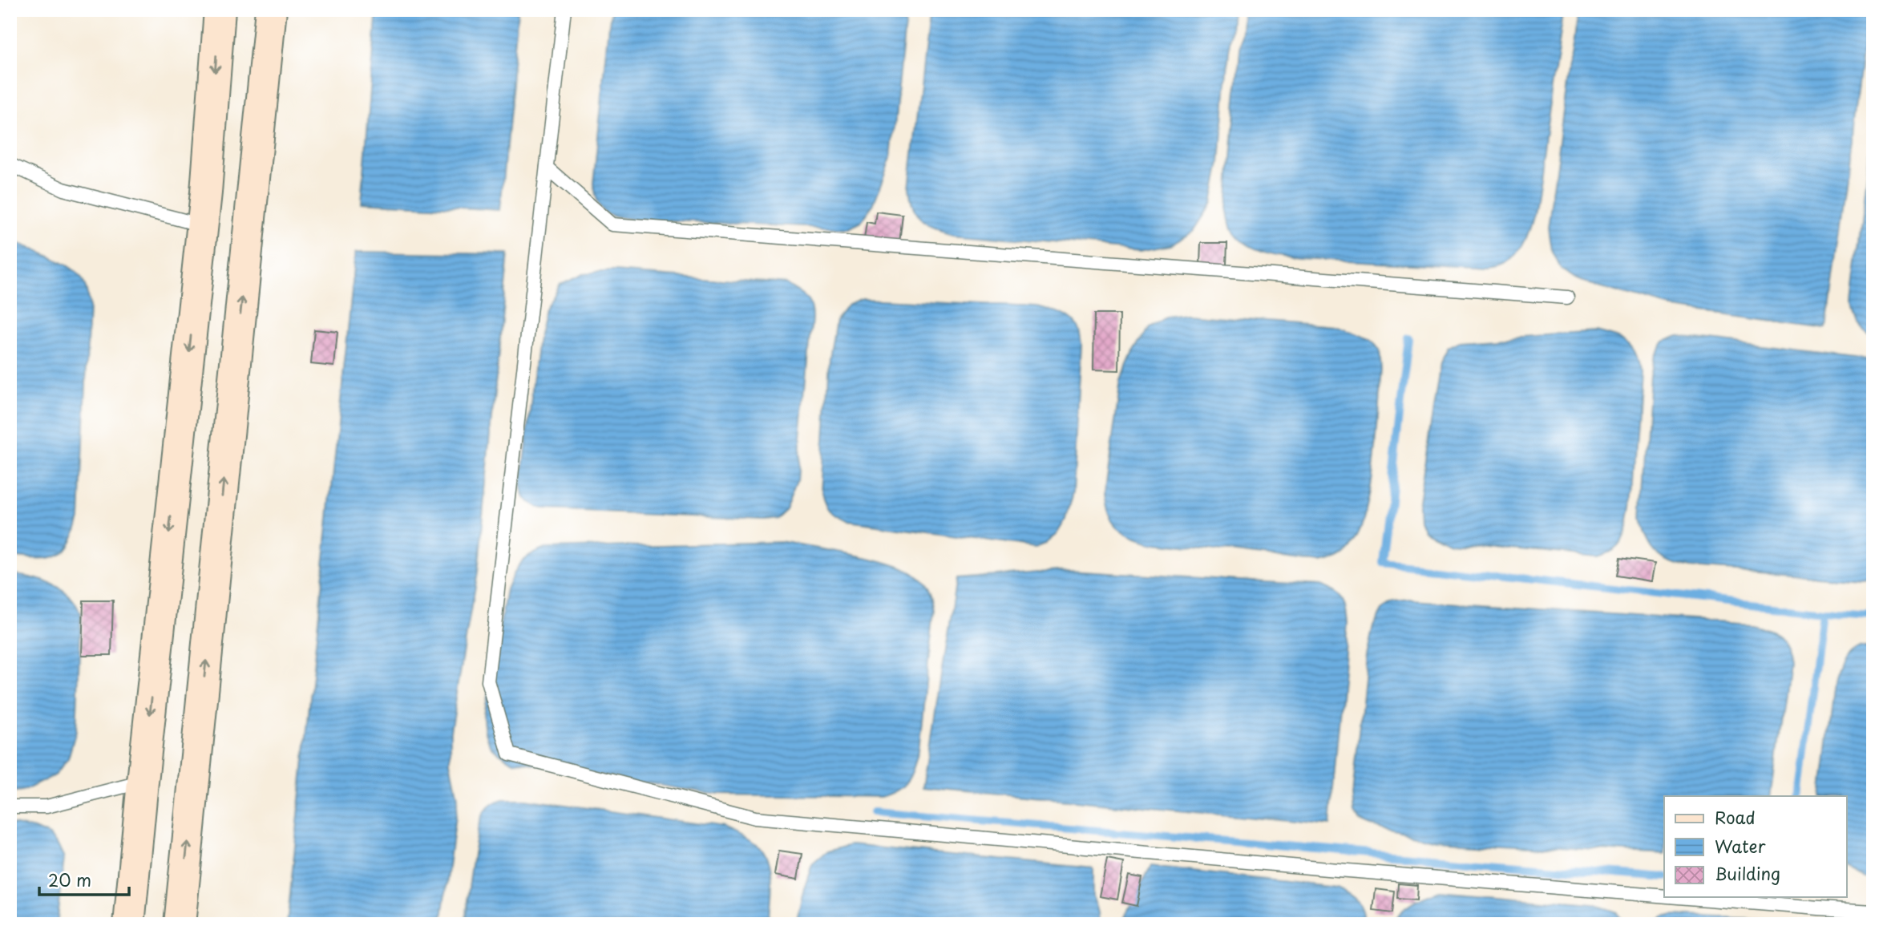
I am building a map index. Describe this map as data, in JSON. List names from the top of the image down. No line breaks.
{"legend":["Road","Water","Building"],"scale_bar":"20 m"}
